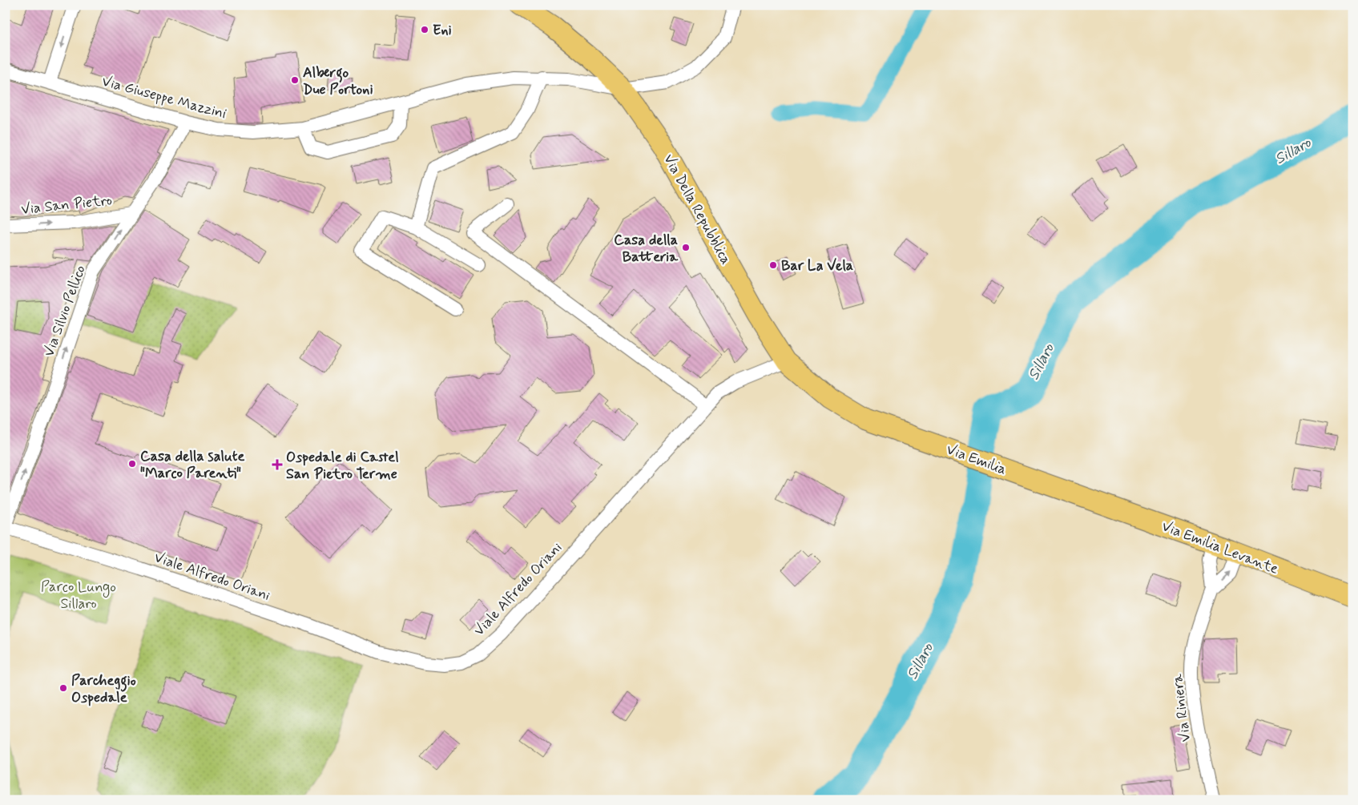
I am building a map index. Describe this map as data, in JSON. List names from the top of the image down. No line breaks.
{"streets":{"main road":["Via Della Repubblica","Via Emilia","Via Emilia Levante"],"street":["Via Giuseppe Mazzini","Via San Pietro","Via Silvio Pellico","Viale Alfredo Oriani","Via Riniera"]},"crossings":[["Via Giuseppe Mazzini","Via Della Repubblica"],["Via Giuseppe Mazzini","Via Silvio Pellico"],["Via San Pietro","Via Silvio Pellico"],["Via Della Repubblica","Via Emilia"],["Via Della Repubblica","Viale Alfredo Oriani"],["Via Silvio Pellico","Viale Alfredo Oriani"],["Via Emilia","Via Emilia Levante"],["Via Emilia Levante","Via Riniera"]],"one_way":["Via San Pietro","Via Silvio Pellico"],"water":["Sillaro"],"parks":["Parco Lungo Sillaro"],"places":{"other":["Eni","Albergo Due Portoni","Casa della Batteria","Bar La Vela","Casa della salute \"Marco Parenti\"","Parcheggio Ospedale"],"health":["Ospedale di Castel San Pietro Terme"]}}
